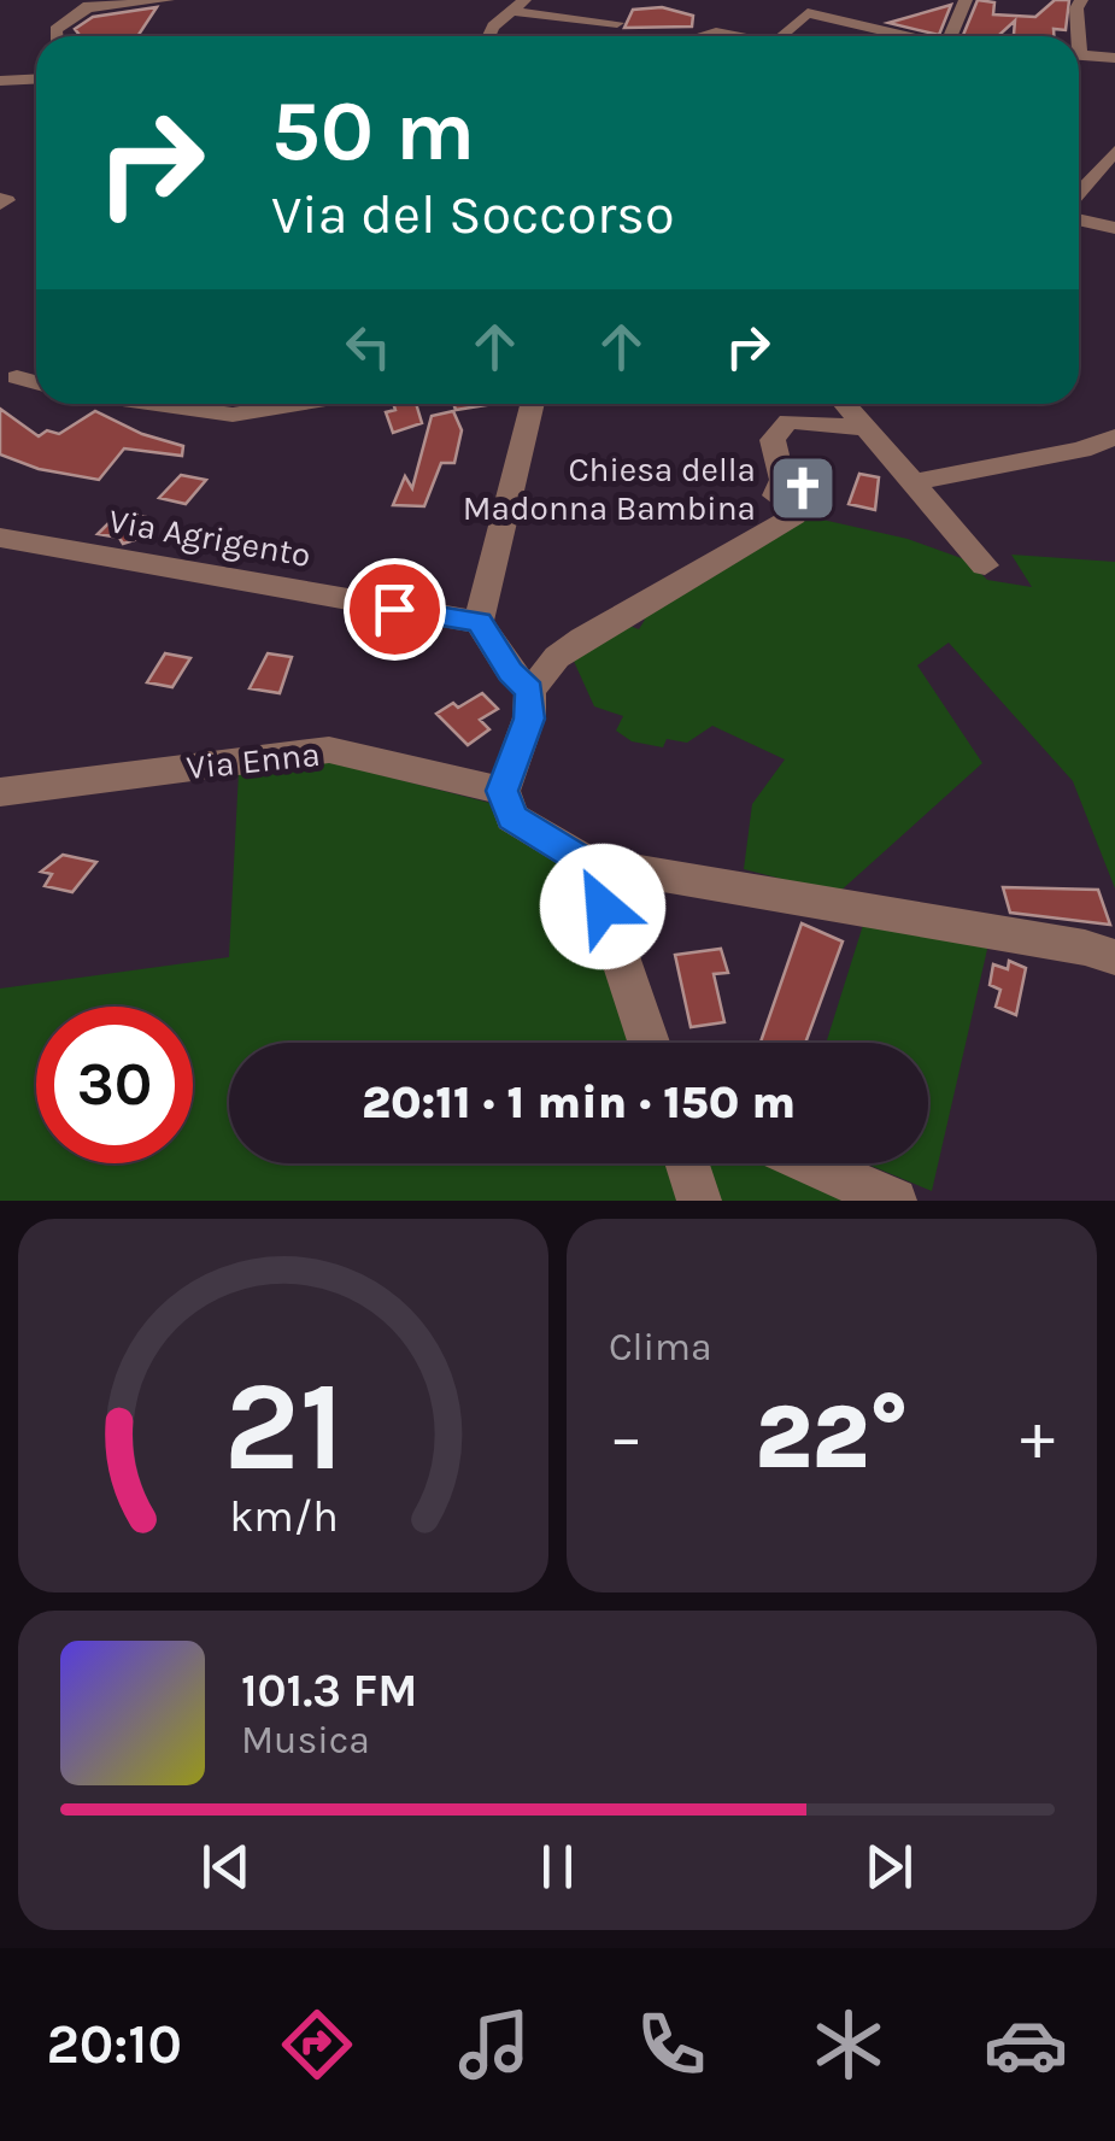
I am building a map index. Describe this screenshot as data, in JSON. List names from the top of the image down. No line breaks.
{"streets":{"street":["Via Agrigento","Via Enna"]},"places":{"church":["Chiesa della Madonna Bambina"]},"page":{"turn":["50 m","Via del Soccorso"],"limit":"30","trip":"20:11 · 1 min · 150 m","tile":"Clima","heat":["−","22°","+"],"song":["101.3 FM","Musica"],"tabs":"20:10","gauge":["21","km/h"]}}
